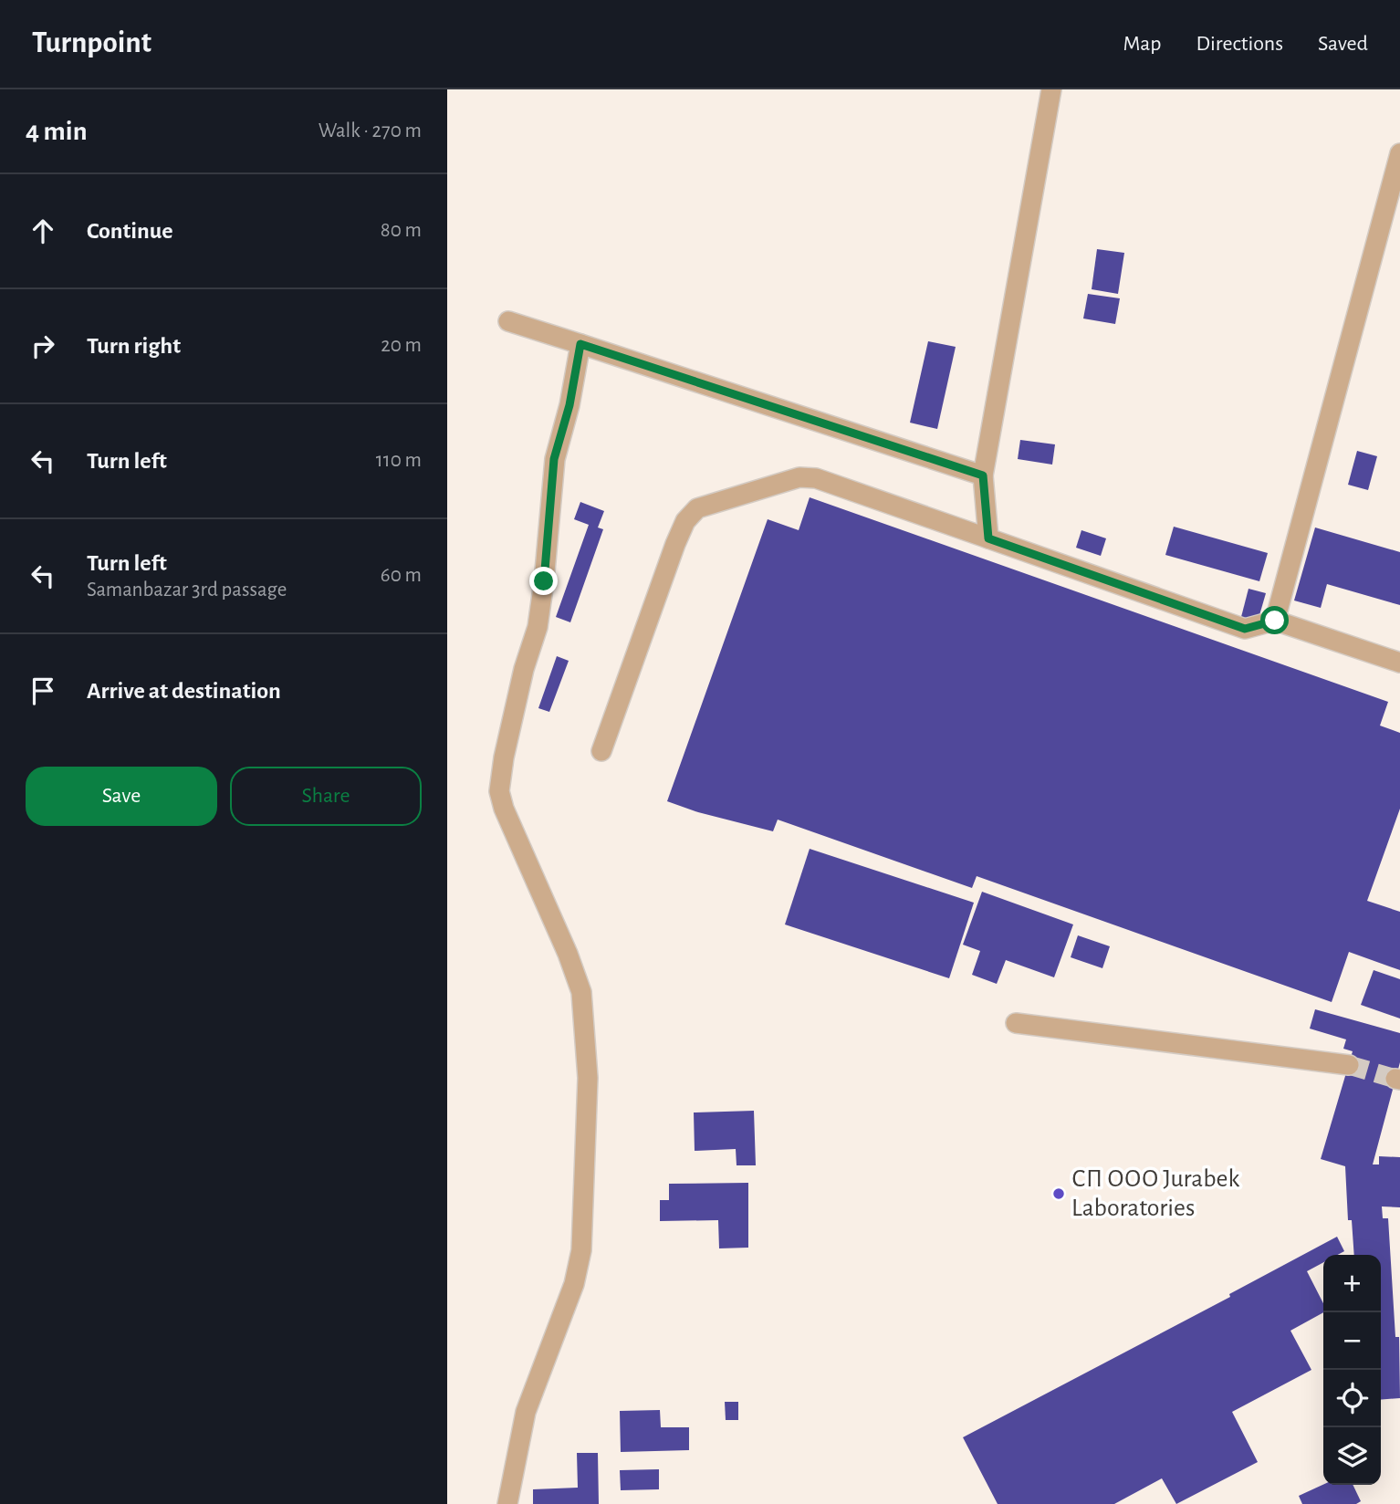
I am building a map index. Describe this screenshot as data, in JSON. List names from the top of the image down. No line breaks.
{"places":["СП ООО Jurabek Laboratories"],"page":{"header":"Turnpoint","nav":["Map","Directions","Saved"],"heading":["4 min","Walk · 270 m"],"list":[["Continue","80 m"],["Turn right","20 m"],["Turn left","110 m"],["Turn left","Samanbazar 3rd passage","60 m"],"Arrive at destination"],"buttons":["Save","Share"],"map_buttons":["+","−"]}}
